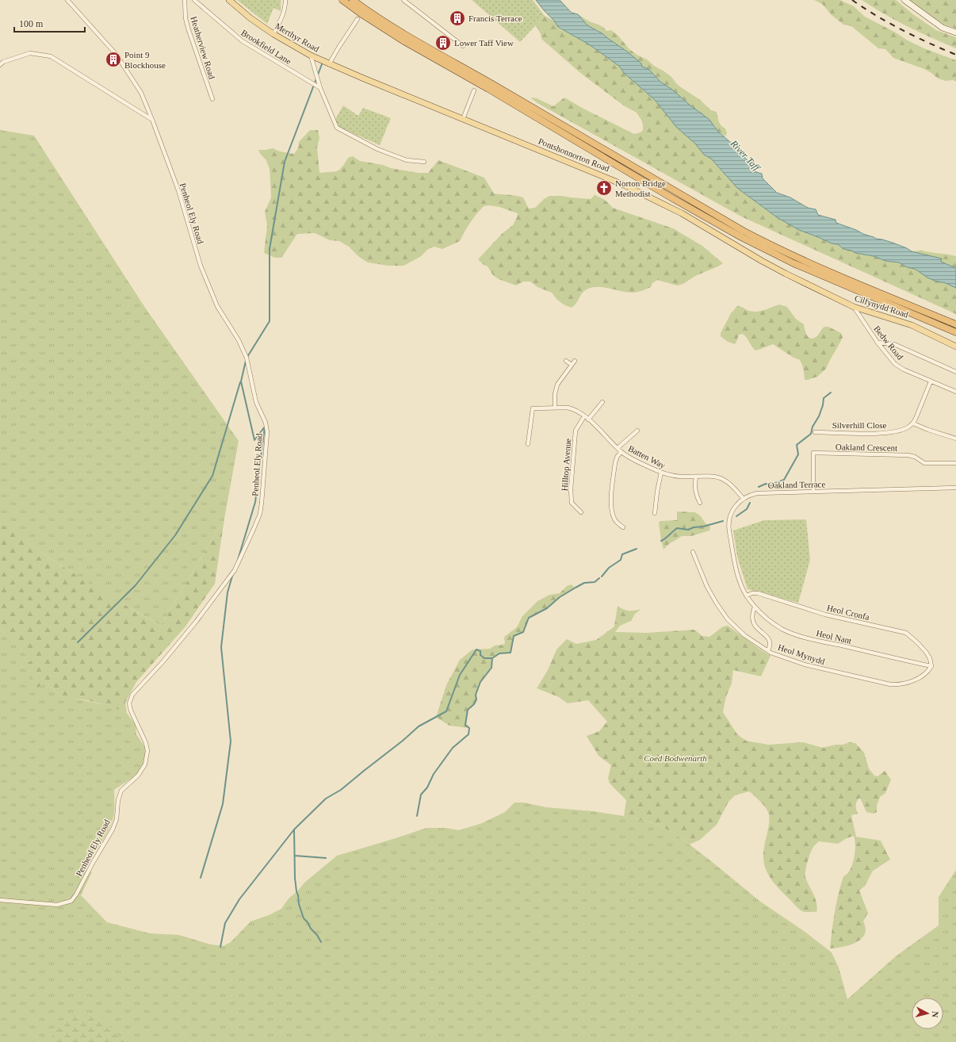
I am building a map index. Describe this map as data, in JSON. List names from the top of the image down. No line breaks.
{"streets":{"main road":["Merthyr Road","Pontshonnorton Road","Cilfynydd Road"],"street":["Brookfield Lane","Heatherview Road","Penheol Ely Road","Bedw Road","Silverhill Close","Oakland Crescent","Batten Way","Hilltop Avenue","Oakland Terrace","Heol Cronfa","Heol Nant","Heol Mynydd"]},"crossings":[["Merthyr Road","Pontshonnorton Road"],["Pontshonnorton Road","Cilfynydd Road"],["Cilfynydd Road","Bedw Road"],["Oakland Crescent","Oakland Terrace"],["Batten Way","Hilltop Avenue"],["Batten Way","Oakland Terrace"],["Heol Cronfa","Heol Nant"],["Heol Cronfa","Heol Mynydd"],["Heol Nant","Heol Mynydd"]],"water":["River Taff"],"parks":["Coed Bodwenarth"],"places":{"building":["Francis Terrace","Lower Taff View","Point 9 Blockhouse"],"church":["Norton Bridge Methodist"]},"scale_bar":"100 m","north":"right"}
